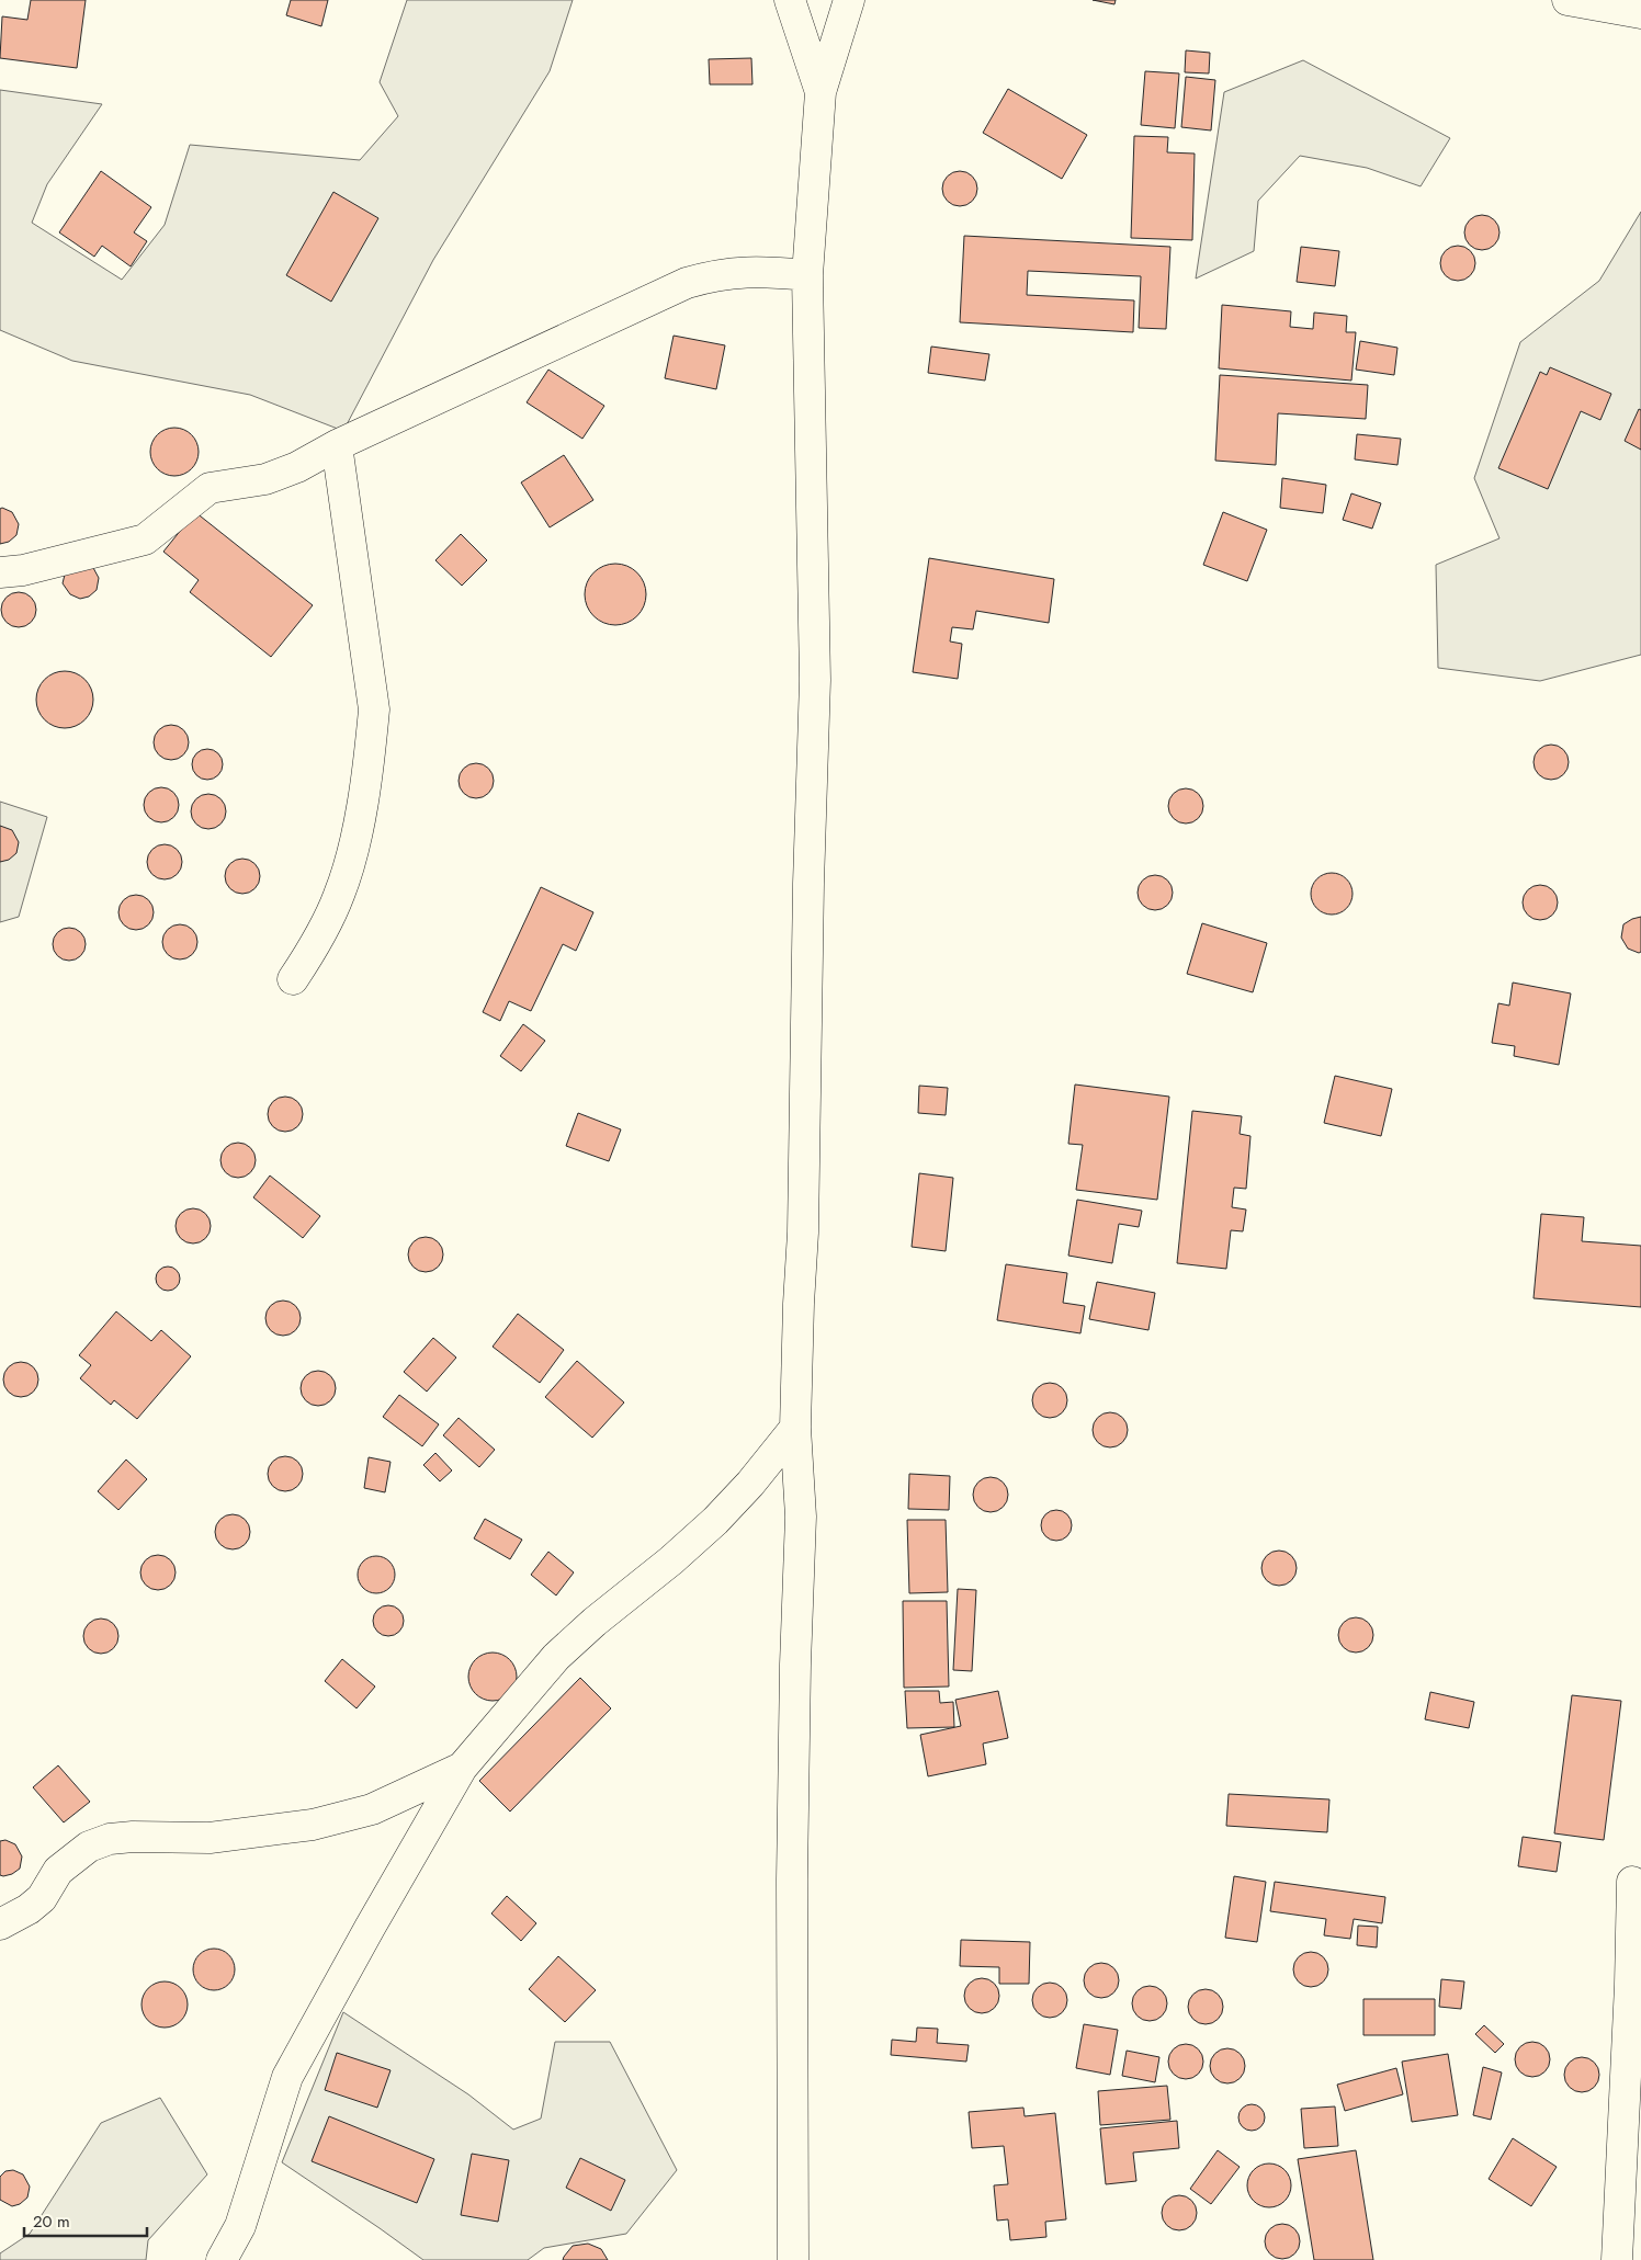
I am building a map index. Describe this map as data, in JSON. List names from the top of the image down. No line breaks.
{"scale_bar":"20 m"}
